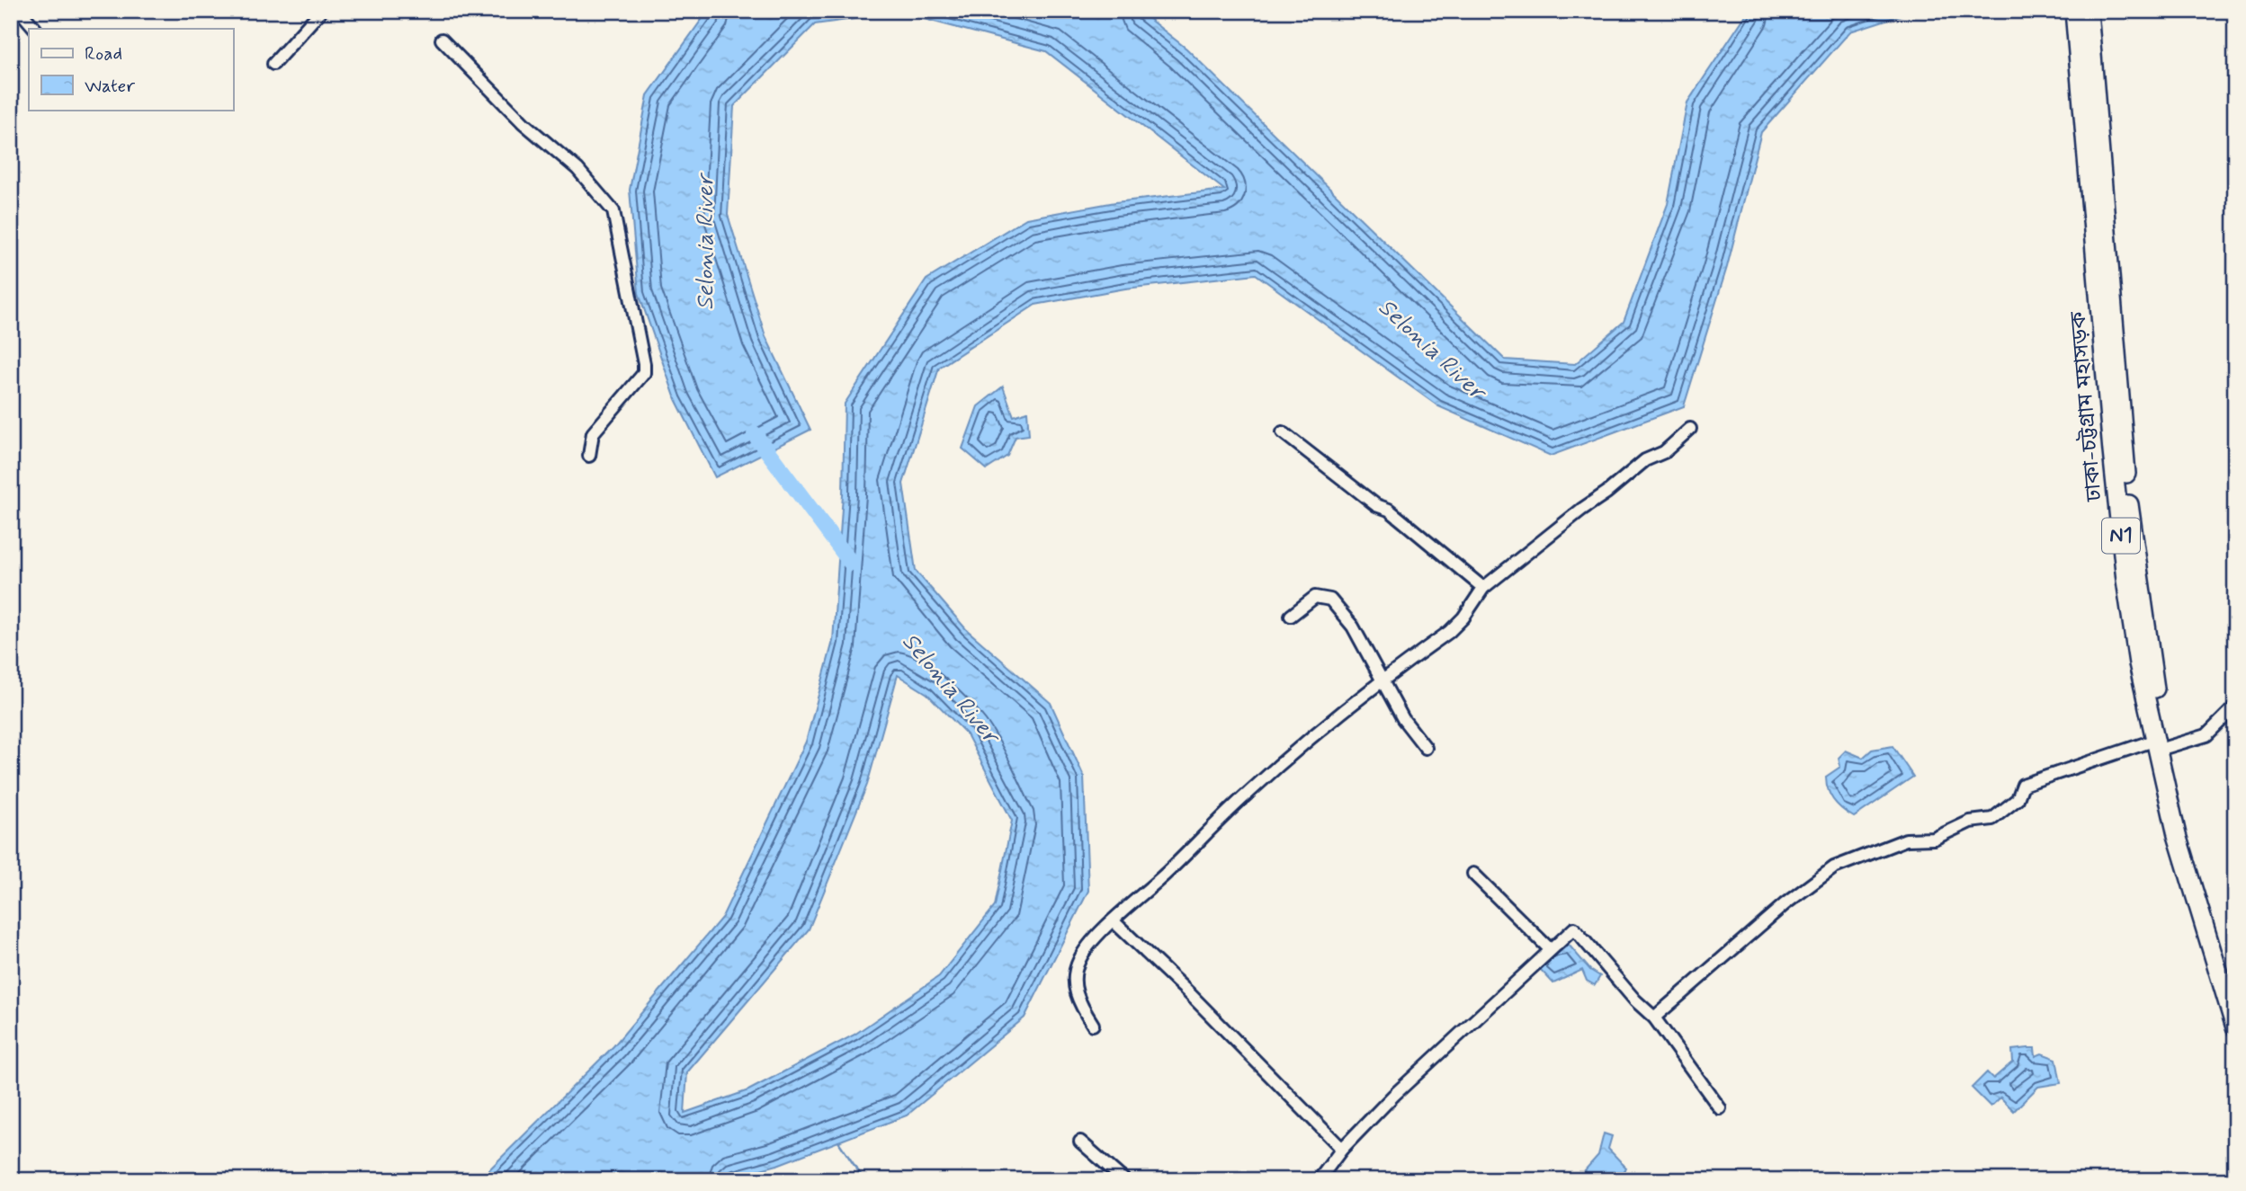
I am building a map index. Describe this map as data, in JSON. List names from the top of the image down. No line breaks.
{"streets":{"highway":["ঢাকা-চট্টগ্রাম মহাসড়ক","N1"]},"crossings":[["ঢাকা-চট্টগ্রাম মহাসড়ক","N1"]],"water":["Selonia River"],"legend":["Road","Water"]}
